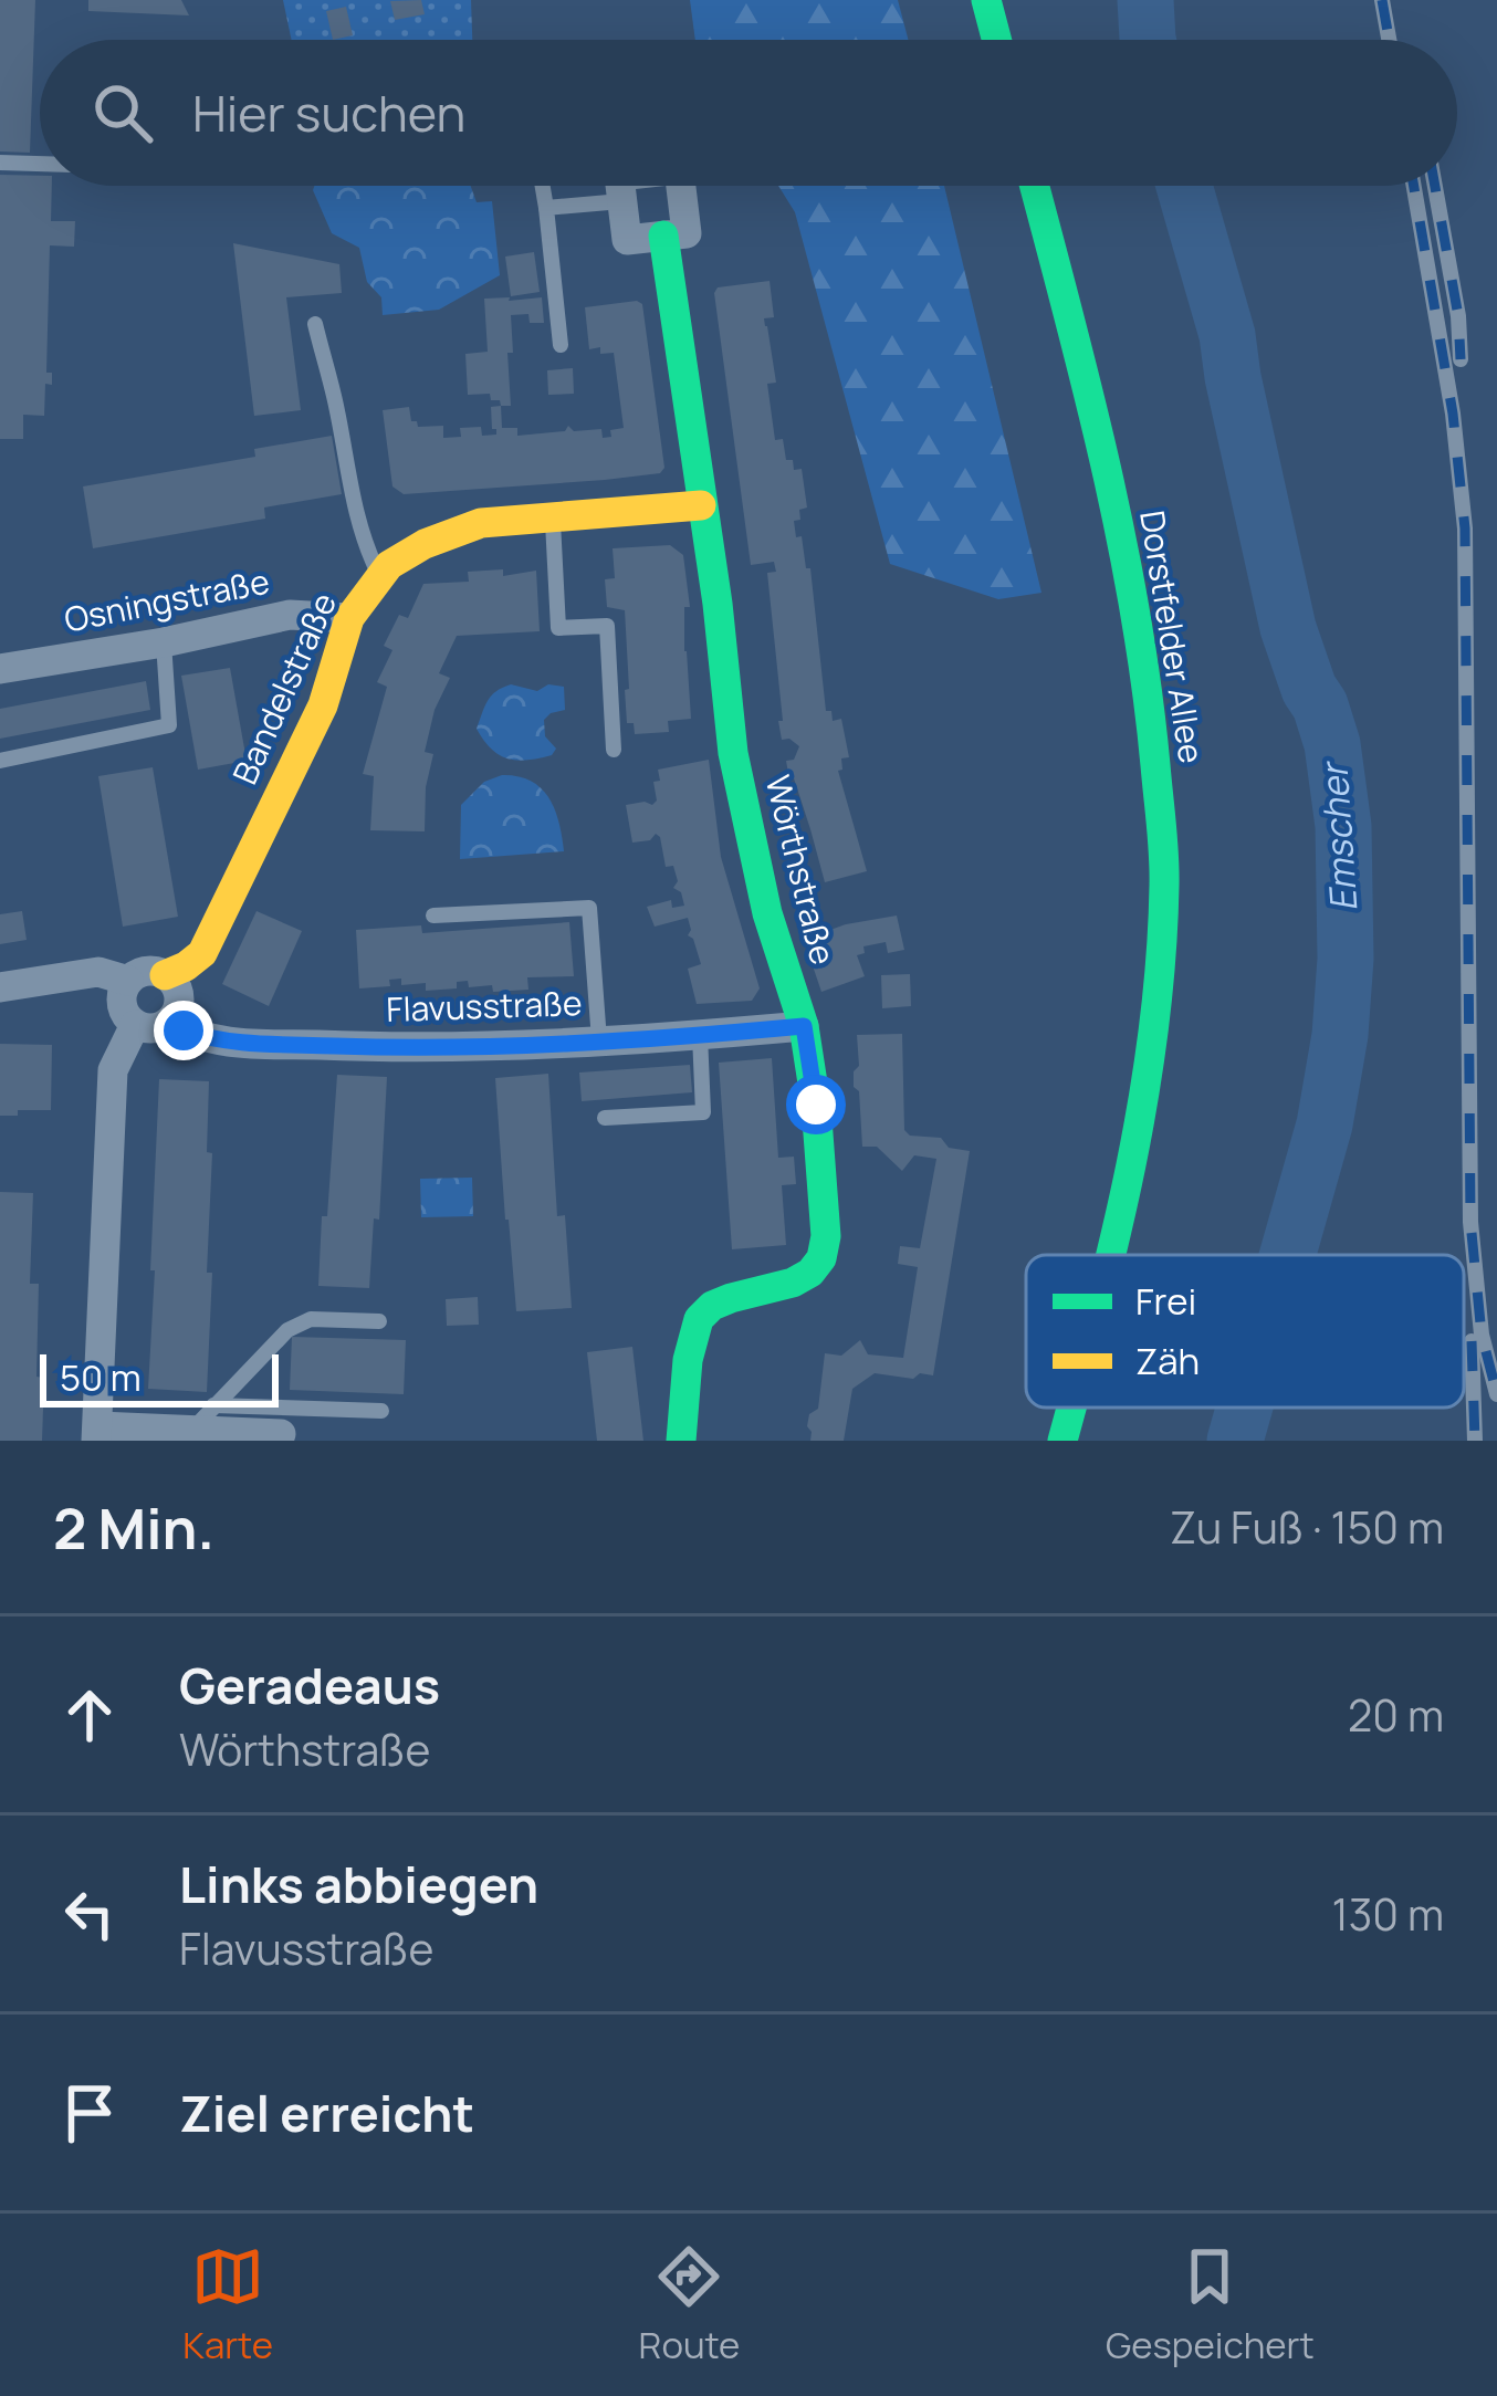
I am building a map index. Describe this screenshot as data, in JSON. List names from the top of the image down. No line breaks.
{"streets":{"street":["Osningstraße","Dorstfelder Allee","Bandelstraße","Wörthstraße","Flavusstraße"]},"crossings":[["Osningstraße","Bandelstraße"],["Bandelstraße","Wörthstraße"],["Bandelstraße","Flavusstraße"],["Wörthstraße","Flavusstraße"]],"water":["Emscher"],"legend":["Frei","Zäh"],"scale_bar":"50 m","page":{"search":"Hier suchen","scale":"50 m","heading":["2 Min.","Zu Fuß · 150 m"],"list":[["Geradeaus","Wörthstraße","20 m"],["Links abbiegen","Flavusstraße","130 m"],"Ziel erreicht"],"nav":["Karte","Route","Gespeichert"]}}
